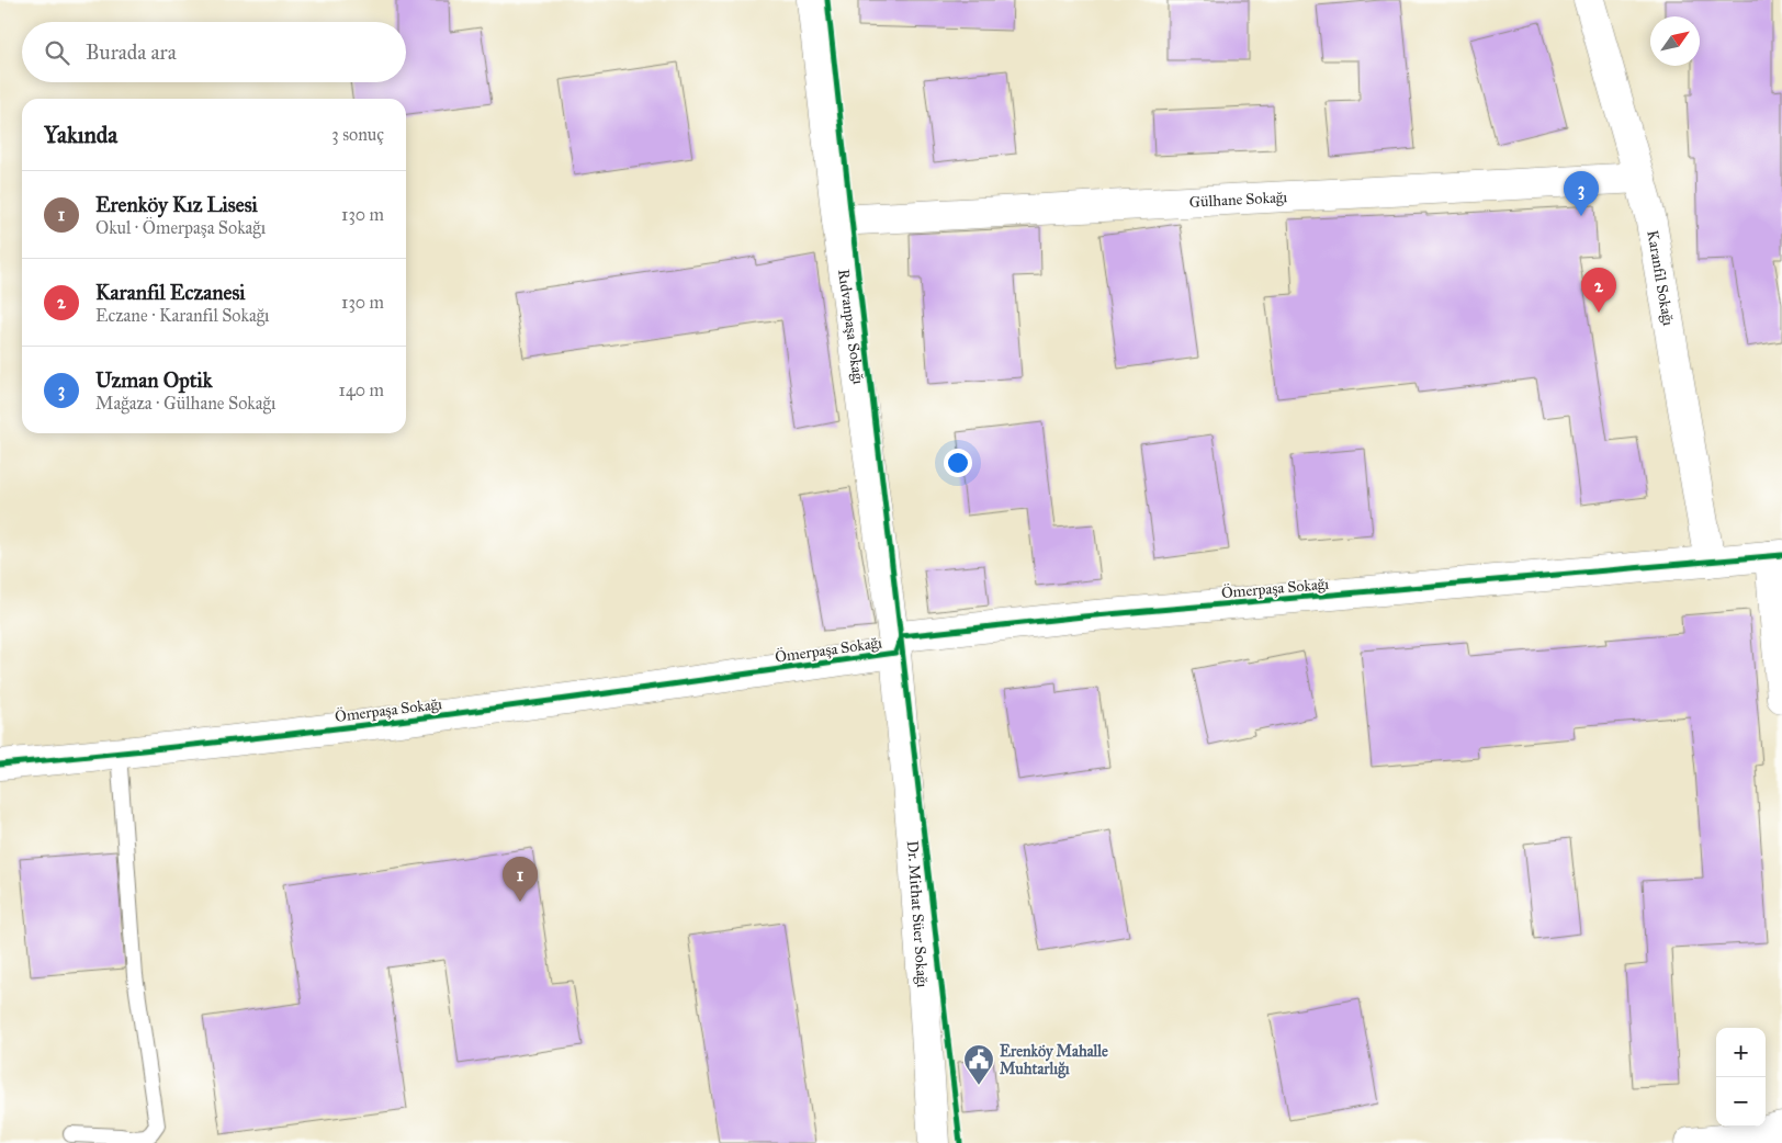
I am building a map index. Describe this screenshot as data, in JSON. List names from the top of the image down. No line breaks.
{"streets":{"street":["Gülhane Sokağı","Karanfil Sokağı","Rıdvanpaşa Sokağı","Ömerpaşa Sokağı","Dr. Mithat Süer Sokağı"]},"crossings":[["Gülhane Sokağı","Karanfil Sokağı"],["Gülhane Sokağı","Rıdvanpaşa Sokağı"],["Karanfil Sokağı","Ömerpaşa Sokağı"],["Rıdvanpaşa Sokağı","Ömerpaşa Sokağı"],["Rıdvanpaşa Sokağı","Dr. Mithat Süer Sokağı"],["Ömerpaşa Sokağı","Dr. Mithat Süer Sokağı"]],"places":{"public building":["Erenköy Mahalle Muhtarlığı"]},"north":"top right","page":{"search":"Burada ara","heading":["Yakında","3 sonuç"],"list":[{"mark":"1","name":"Erenköy Kız Lisesi","note":"Okul · Ömerpaşa Sokağı","value":"130 m"},{"mark":"2","name":"Karanfil Eczanesi","note":"Eczane · Karanfil Sokağı","value":"130 m"},{"mark":"3","name":"Uzman Optik","note":"Mağaza · Gülhane Sokağı","value":"140 m"}],"pins":["3","2","1"],"map_buttons":["+","−"]}}
